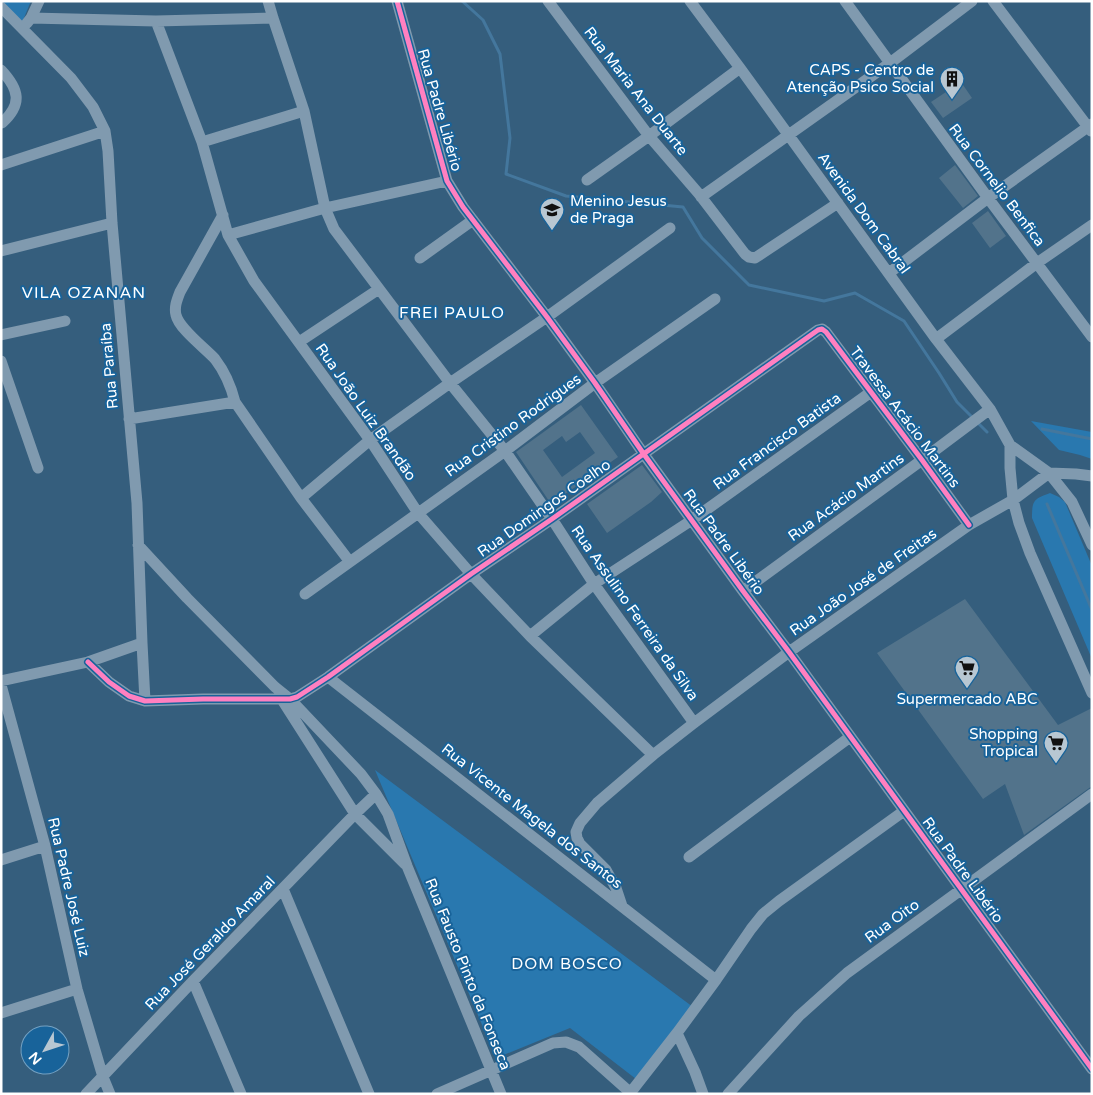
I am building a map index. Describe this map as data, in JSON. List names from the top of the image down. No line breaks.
{"streets":{"street":["Rua Maria Ana Duarte","Rua Padre Libério","Rua Cornelio Benfica","Avenida Dom Cabral","Rua Paraíba","Rua João Luiz Brandão","Travessa Acácio Martins","Rua Cristino Rodrigues","Rua Francisco Batista","Rua Acácio Martins","Rua Domingos Coelho","Rua João José de Freitas","Rua Assulino Ferreira da Silva","Rua Vicente Magela dos Santos","Rua Padre José Luiz","Rua Oito","Rua José Geraldo Amaral","Rua Fausto Pinto da Fonseca"]},"crossings":[["Rua Maria Ana Duarte","Avenida Dom Cabral"],["Rua Padre Libério","Rua Cristino Rodrigues"],["Rua Padre Libério","Rua Francisco Batista"],["Rua Padre Libério","Rua Acácio Martins"],["Rua Padre Libério","Rua Domingos Coelho"],["Rua Padre Libério","Rua João José de Freitas"],["Rua Padre Libério","Rua Oito"],["Avenida Dom Cabral","Rua Acácio Martins"],["Rua Paraíba","Rua Fausto Pinto da Fonseca"],["Rua João Luiz Brandão","Rua Cristino Rodrigues"],["Rua João Luiz Brandão","Rua Francisco Batista"],["Rua João Luiz Brandão","Rua Domingos Coelho"],["Rua João Luiz Brandão","Rua João José de Freitas"],["Travessa Acácio Martins","Rua Francisco Batista"],["Travessa Acácio Martins","Rua Acácio Martins"],["Travessa Acácio Martins","Rua Domingos Coelho"],["Travessa Acácio Martins","Rua João José de Freitas"],["Rua Cristino Rodrigues","Rua Assulino Ferreira da Silva"],["Rua Francisco Batista","Rua Assulino Ferreira da Silva"],["Rua Domingos Coelho","Rua Assulino Ferreira da Silva"],["Rua Domingos Coelho","Rua Vicente Magela dos Santos"],["Rua Domingos Coelho","Rua Fausto Pinto da Fonseca"],["Rua João José de Freitas","Rua Assulino Ferreira da Silva"],["Rua João José de Freitas","Rua Vicente Magela dos Santos"],["Rua Padre José Luiz","Rua José Geraldo Amaral"],["Rua José Geraldo Amaral","Rua Fausto Pinto da Fonseca"]],"districts":["VILA OZANAN","FREI PAULO","DOM BOSCO"],"places":{"building":["CAPS - Centro de Atenção Psico Social"],"school or university":["Menino Jesus de Praga"],"supermarket":["Supermercado ABC","Shopping Tropical"]},"north":"bottom left"}
